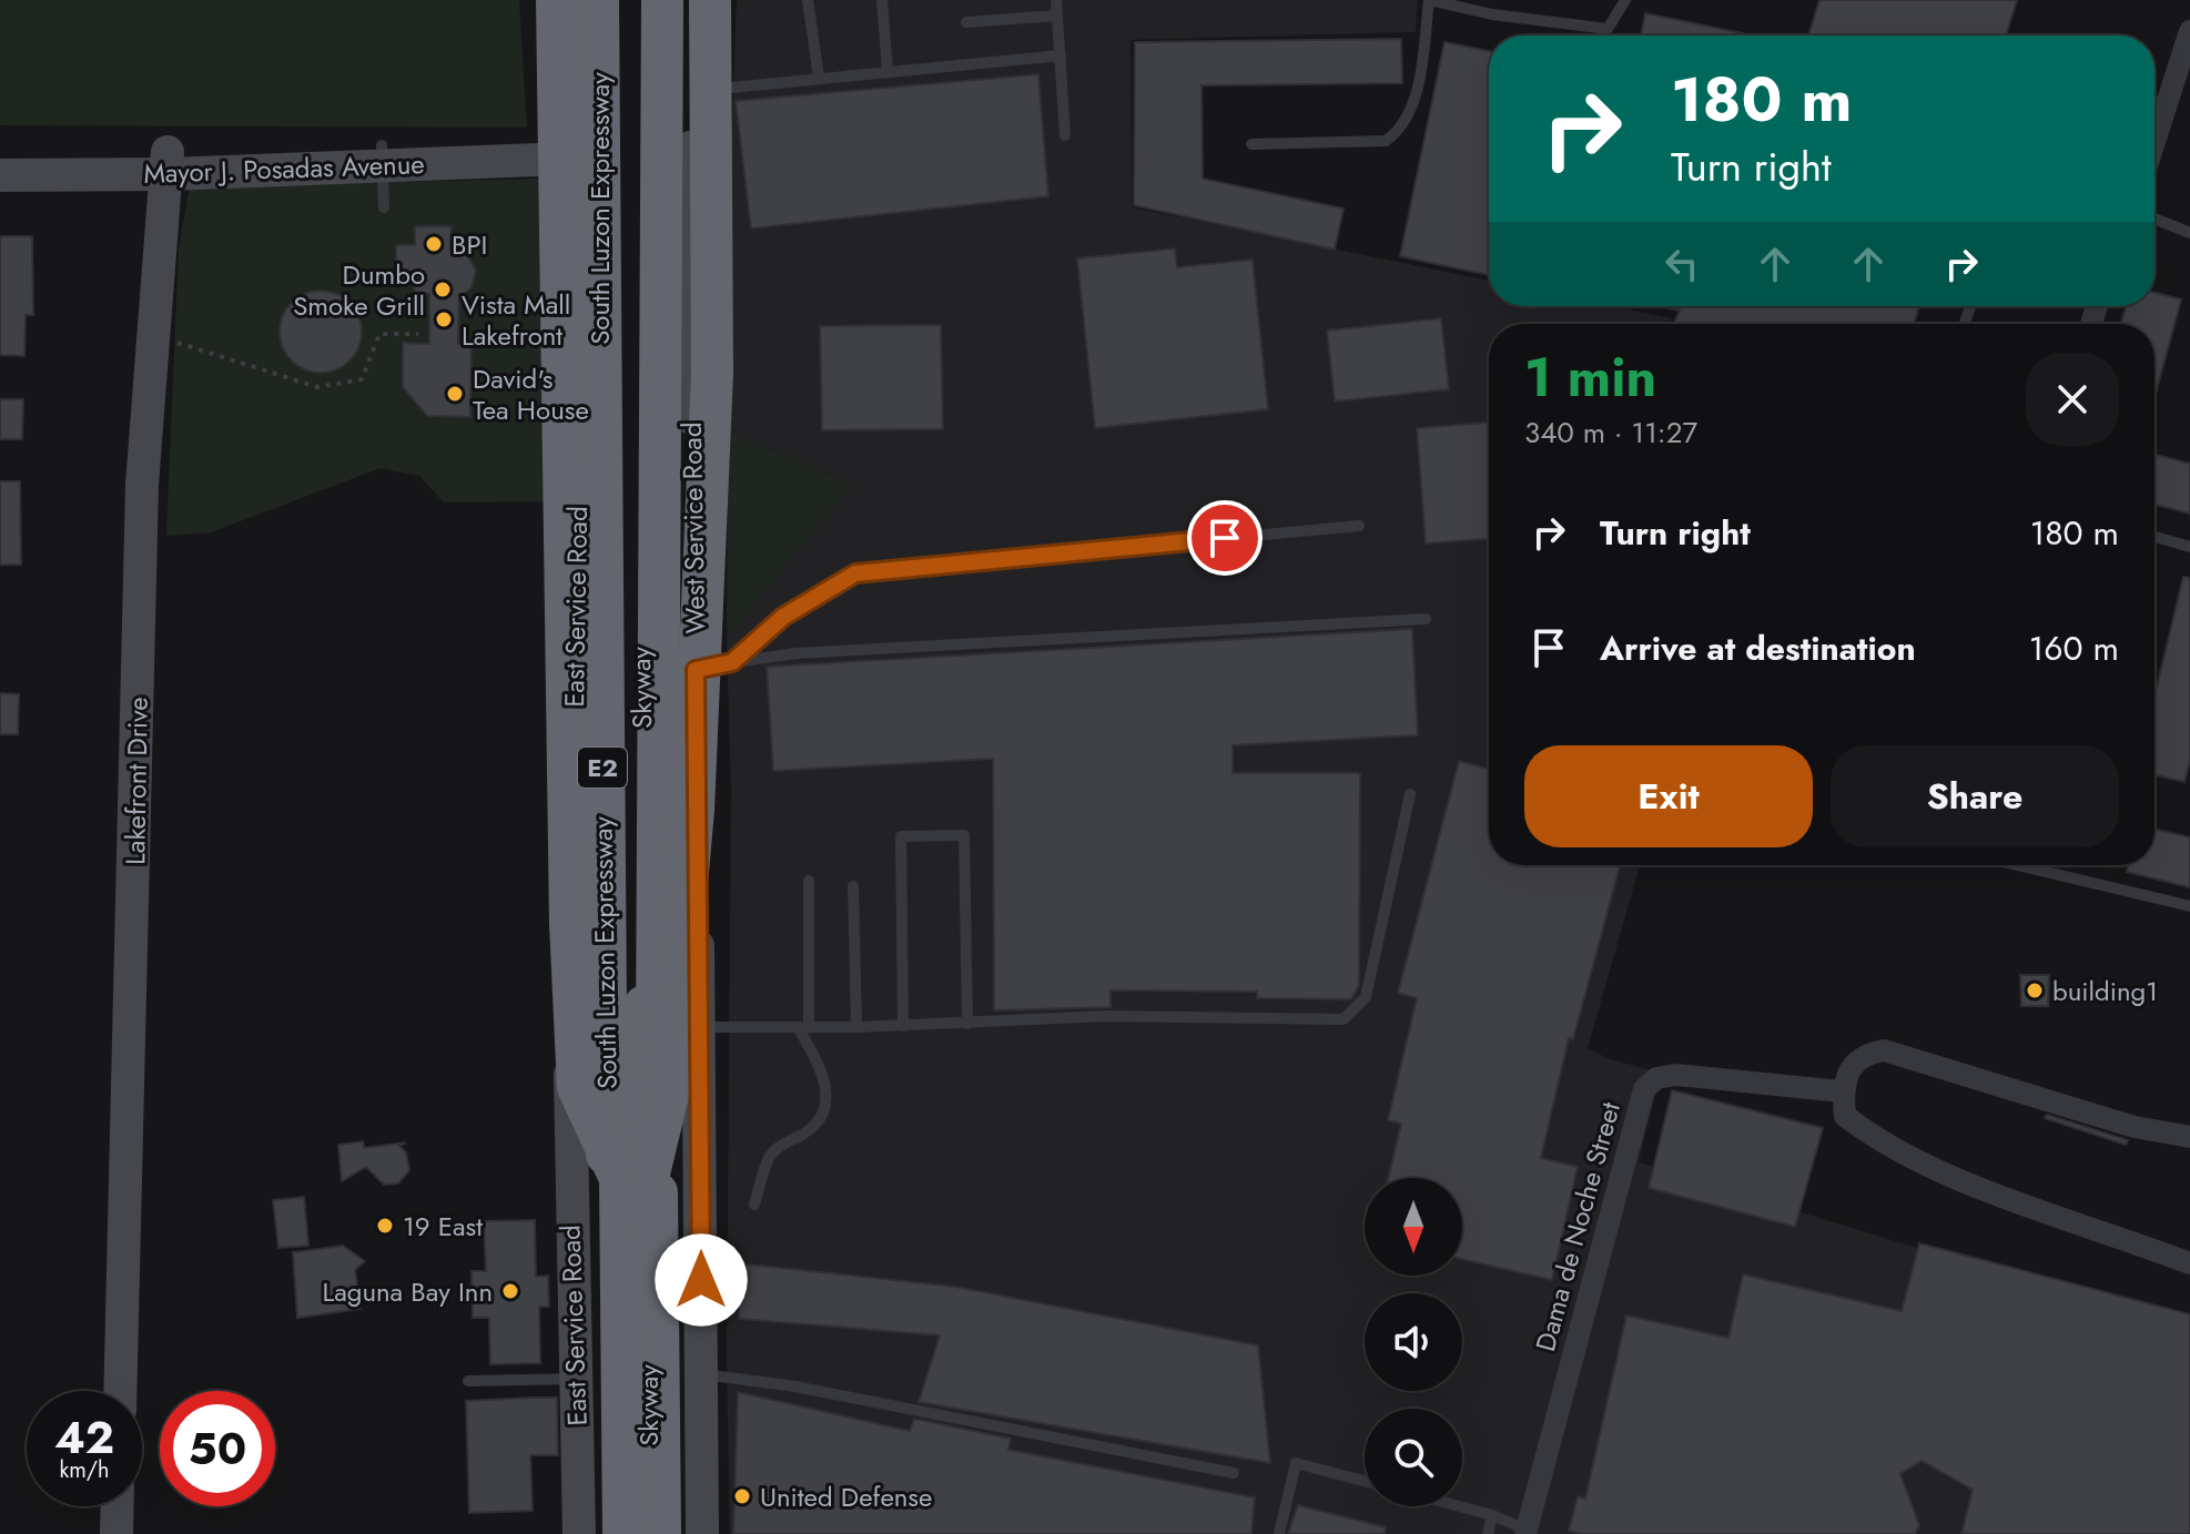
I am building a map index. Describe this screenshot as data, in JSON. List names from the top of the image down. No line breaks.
{"streets":{"highway":["South Luzon Expressway","Skyway","E2"],"main road":["Mayor J. Posadas Avenue","West Service Road","East Service Road","Lakefront Drive"],"street":["Dama de Noche Street"]},"crossings":[["Mayor J. Posadas Avenue","East Service Road"],["Mayor J. Posadas Avenue","Lakefront Drive"],["South Luzon Expressway","West Service Road"],["South Luzon Expressway","Skyway"],["West Service Road","Skyway"]],"places":["BPI","Dumbo Smoke Grill","Vista Mall Lakefront","David's Tea House","building1","19 East","Laguna Bay Inn","United Defense"],"north":"bottom","page":{"turn":["180 m","Turn right"],"heading":["1 min","340 m · 11:27"],"list":[{"name":"Turn right","value":"180 m"},{"name":"Arrive at destination","value":"160 m"}],"buttons":["Exit","Share"],"speed":"42 km/h","limit":"50"}}
